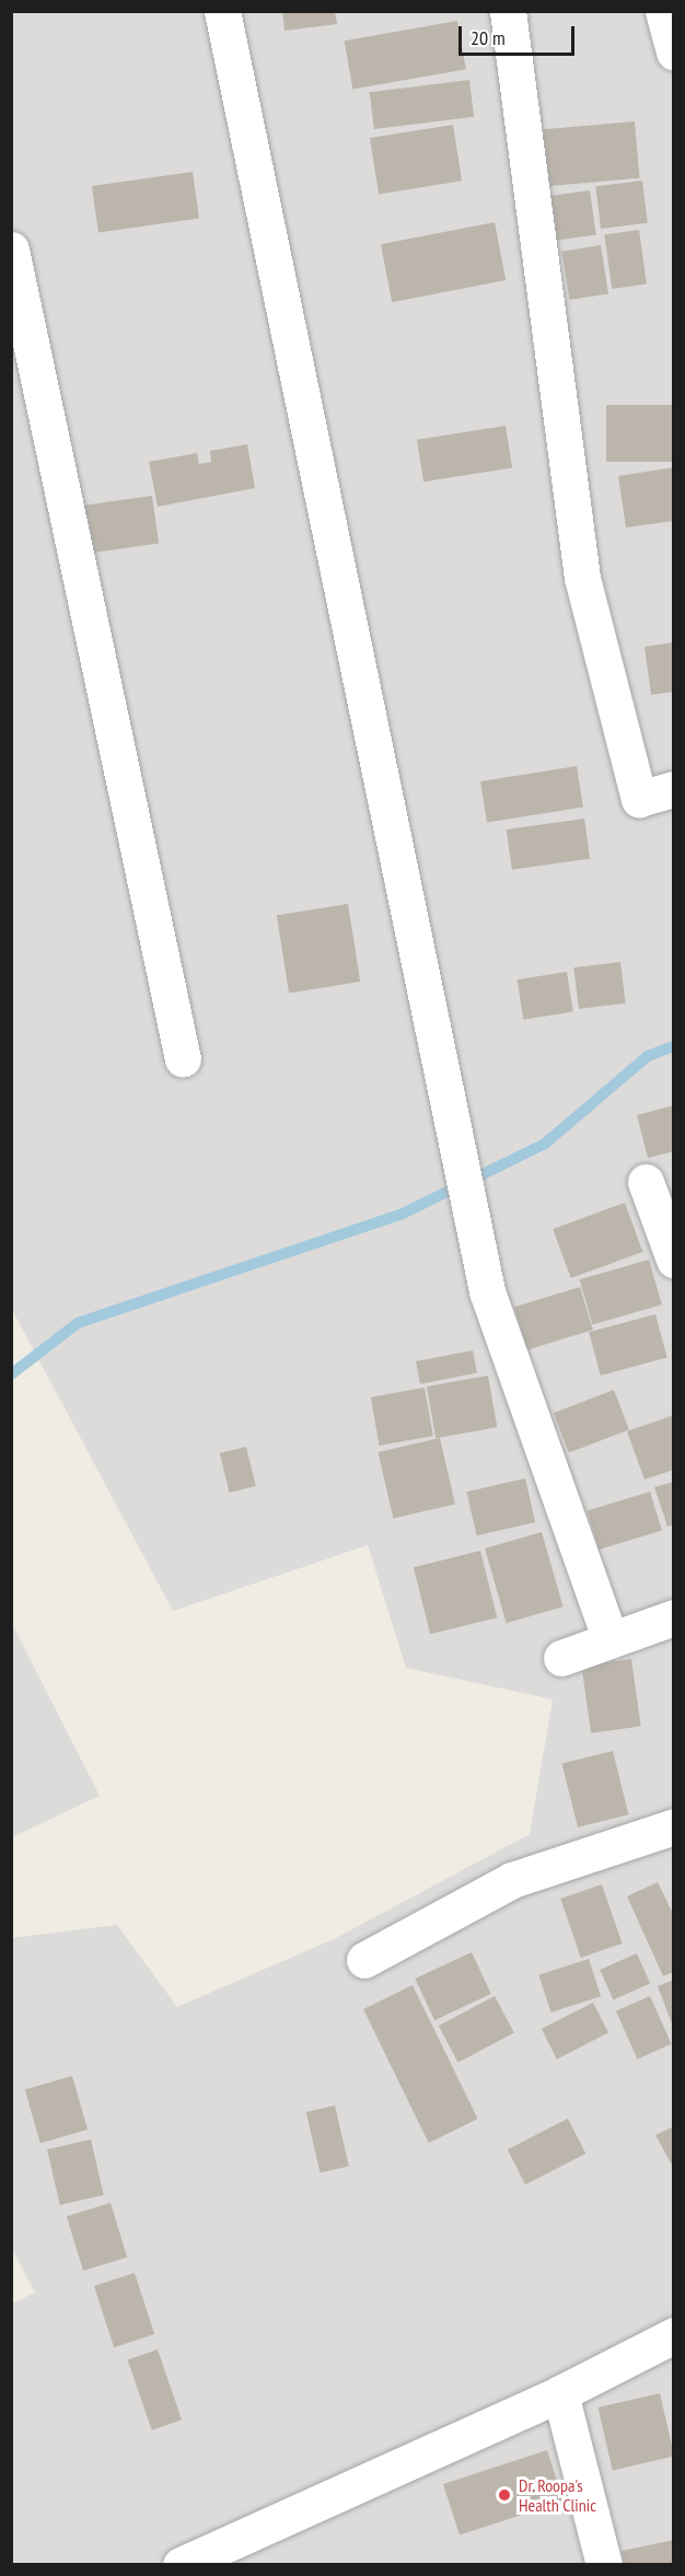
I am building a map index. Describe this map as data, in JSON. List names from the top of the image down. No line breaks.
{"places":["Dr. Roopa's Health Clinic"],"scale_bar":"20 m"}
